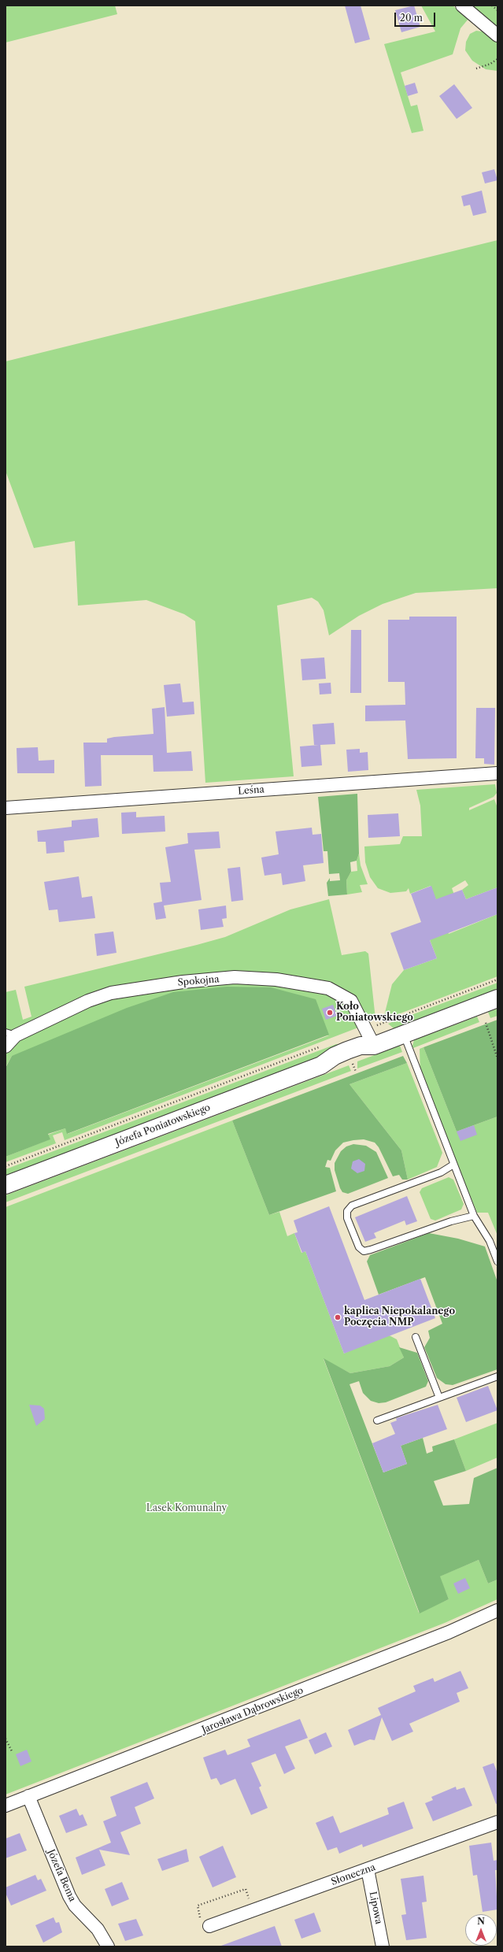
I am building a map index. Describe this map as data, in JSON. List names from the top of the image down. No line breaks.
{"streets":{"street":["Leśna","Spokojna","Józefa Poniatowskiego","Jarosława Dąbrowskiego","Słoneczna","Józefa Bema","Lipowa"]},"crossings":[["Spokojna","Józefa Poniatowskiego"],["Jarosława Dąbrowskiego","Józefa Bema"],["Słoneczna","Lipowa"]],"parks":["Lasek Komunalny"],"places":["Koło Poniatowskiego","kaplica Niepokalanego Poczęcia NMP"],"scale_bar":"20 m","north":"top"}
